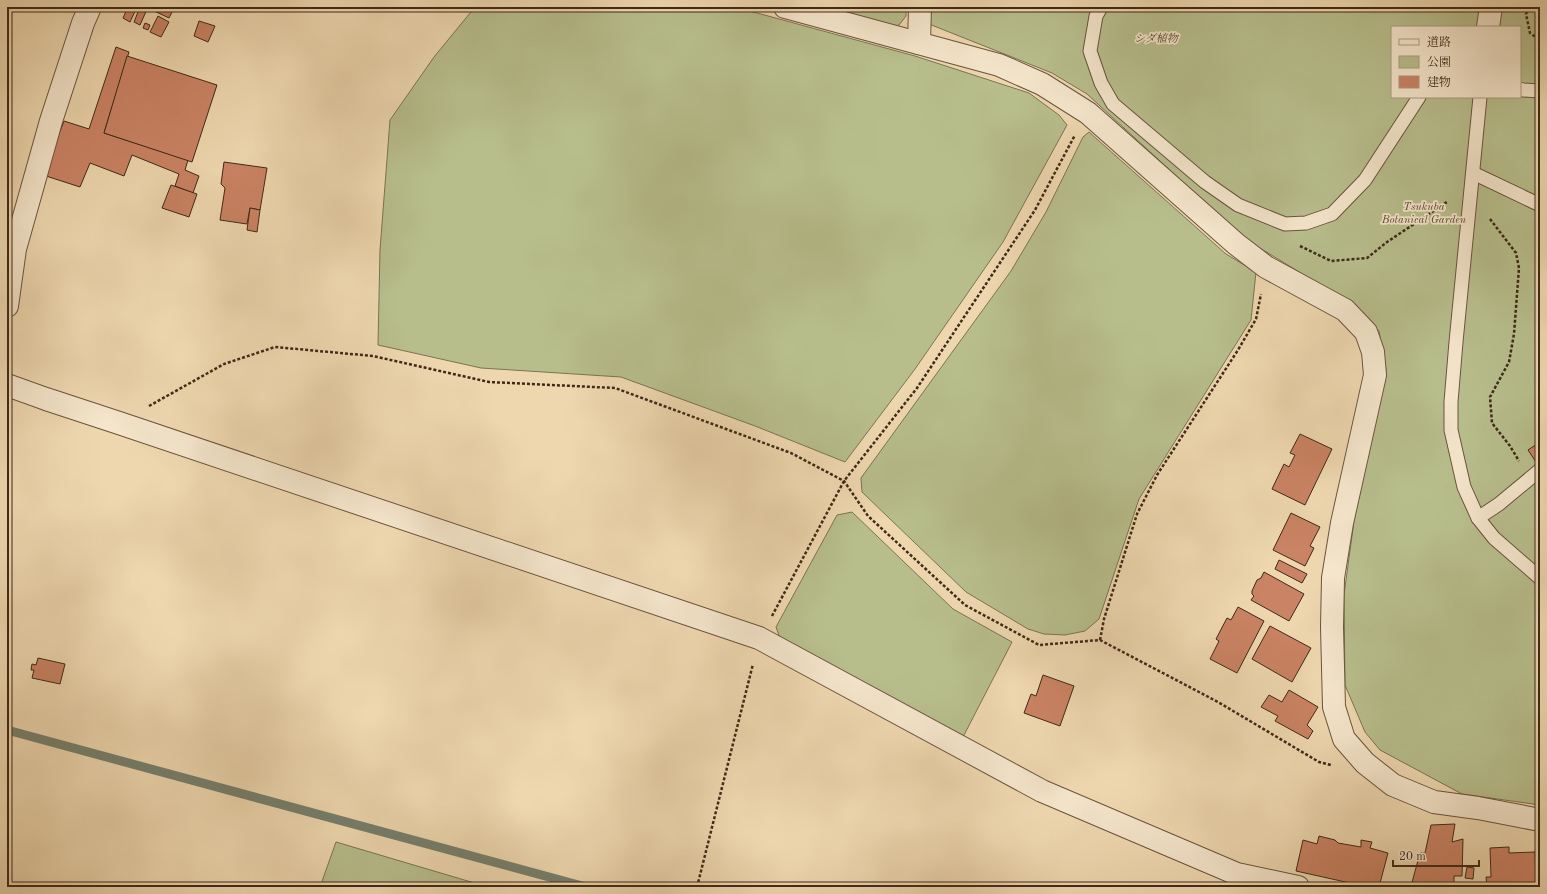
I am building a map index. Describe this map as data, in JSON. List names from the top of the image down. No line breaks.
{"parks":["シダ植物","Tsukuba Botanical Garden"],"legend":["道路","公園","建物"],"scale_bar":"20 m"}
